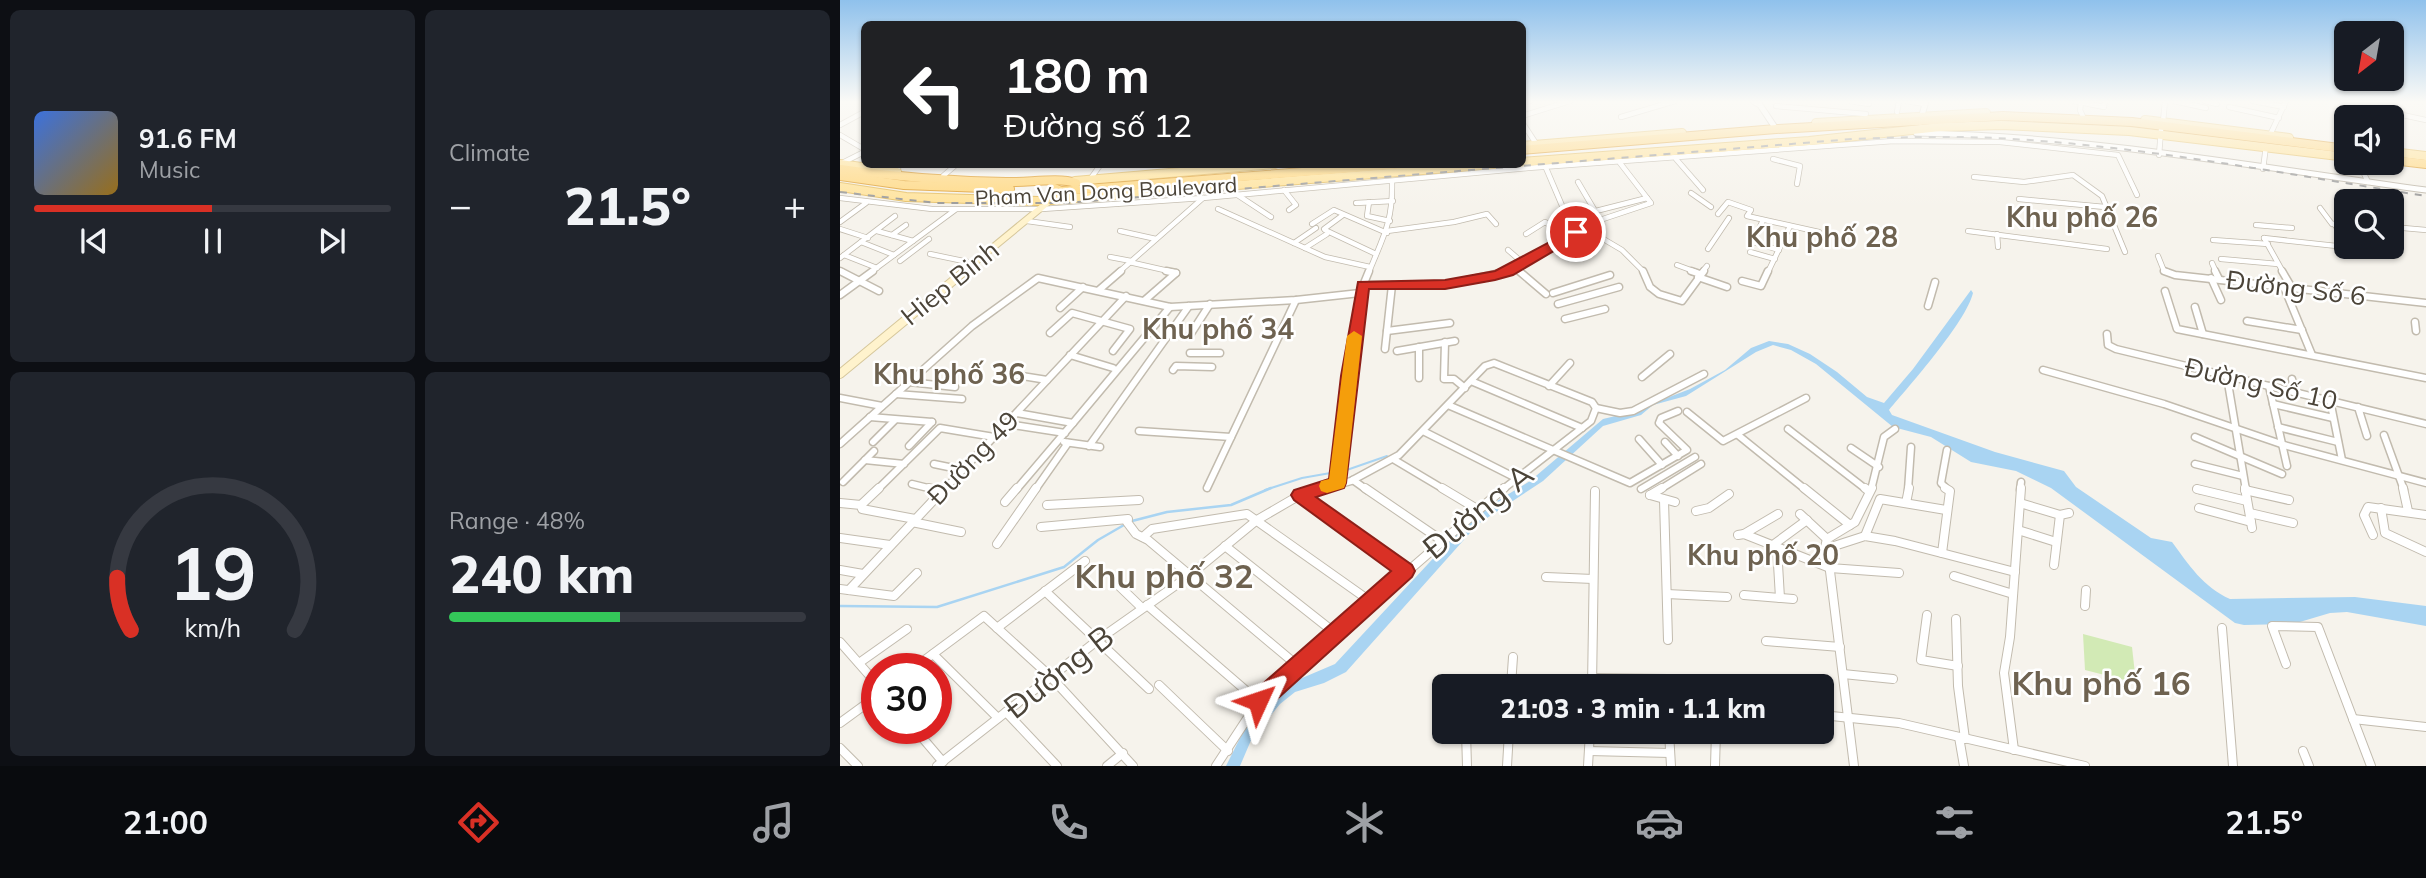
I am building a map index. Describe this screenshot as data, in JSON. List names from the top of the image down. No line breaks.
{"streets":{"highway":["Pham Van Dong Boulevard"],"main road":["Hiep Binh"],"street":["Đường Số 6","Đường Số 10","Đường 49","Đường A","Đường B"]},"crossings":[["Pham Van Dong Boulevard","Hiep Binh"]],"districts":["Khu phố 26","Khu phố 28","Khu phố 34","Khu phố 36","Khu phố 20","Khu phố 32","Khu phố 16"],"north":"bottom left","page":{"tile":["Climate",["Range · 48%","240 km"]],"turn":["180 m","Đường số 12"],"song":["91.6 FM","Music"],"heat":["−","21.5°","+"],"limit":"30","trip":"21:03 · 3 min · 1.1 km","tabs":["21:00","21.5°"],"gauge":["19","km/h"]}}
